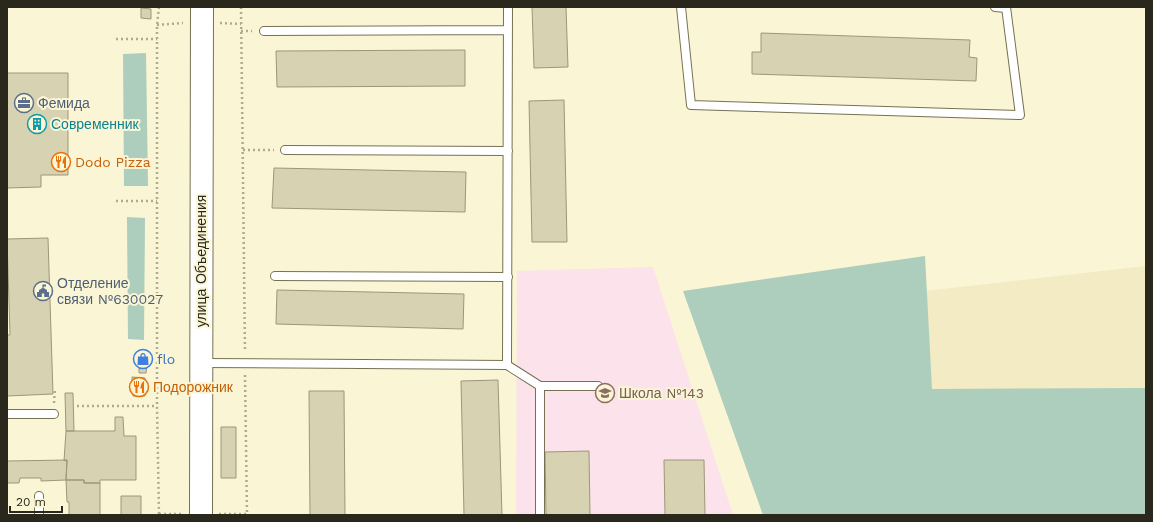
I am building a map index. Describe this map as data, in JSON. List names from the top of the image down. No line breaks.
{"streets":{"street":["улица Объединения"]},"places":{"office":["Фемида"],"building":["Современник"],"restaurant":["Dodo Pizza","Подорожник"],"public building":["Отделение связи №630027"],"shop":["flo"],"school or university":["Школа №143"]},"scale_bar":"20 m"}
